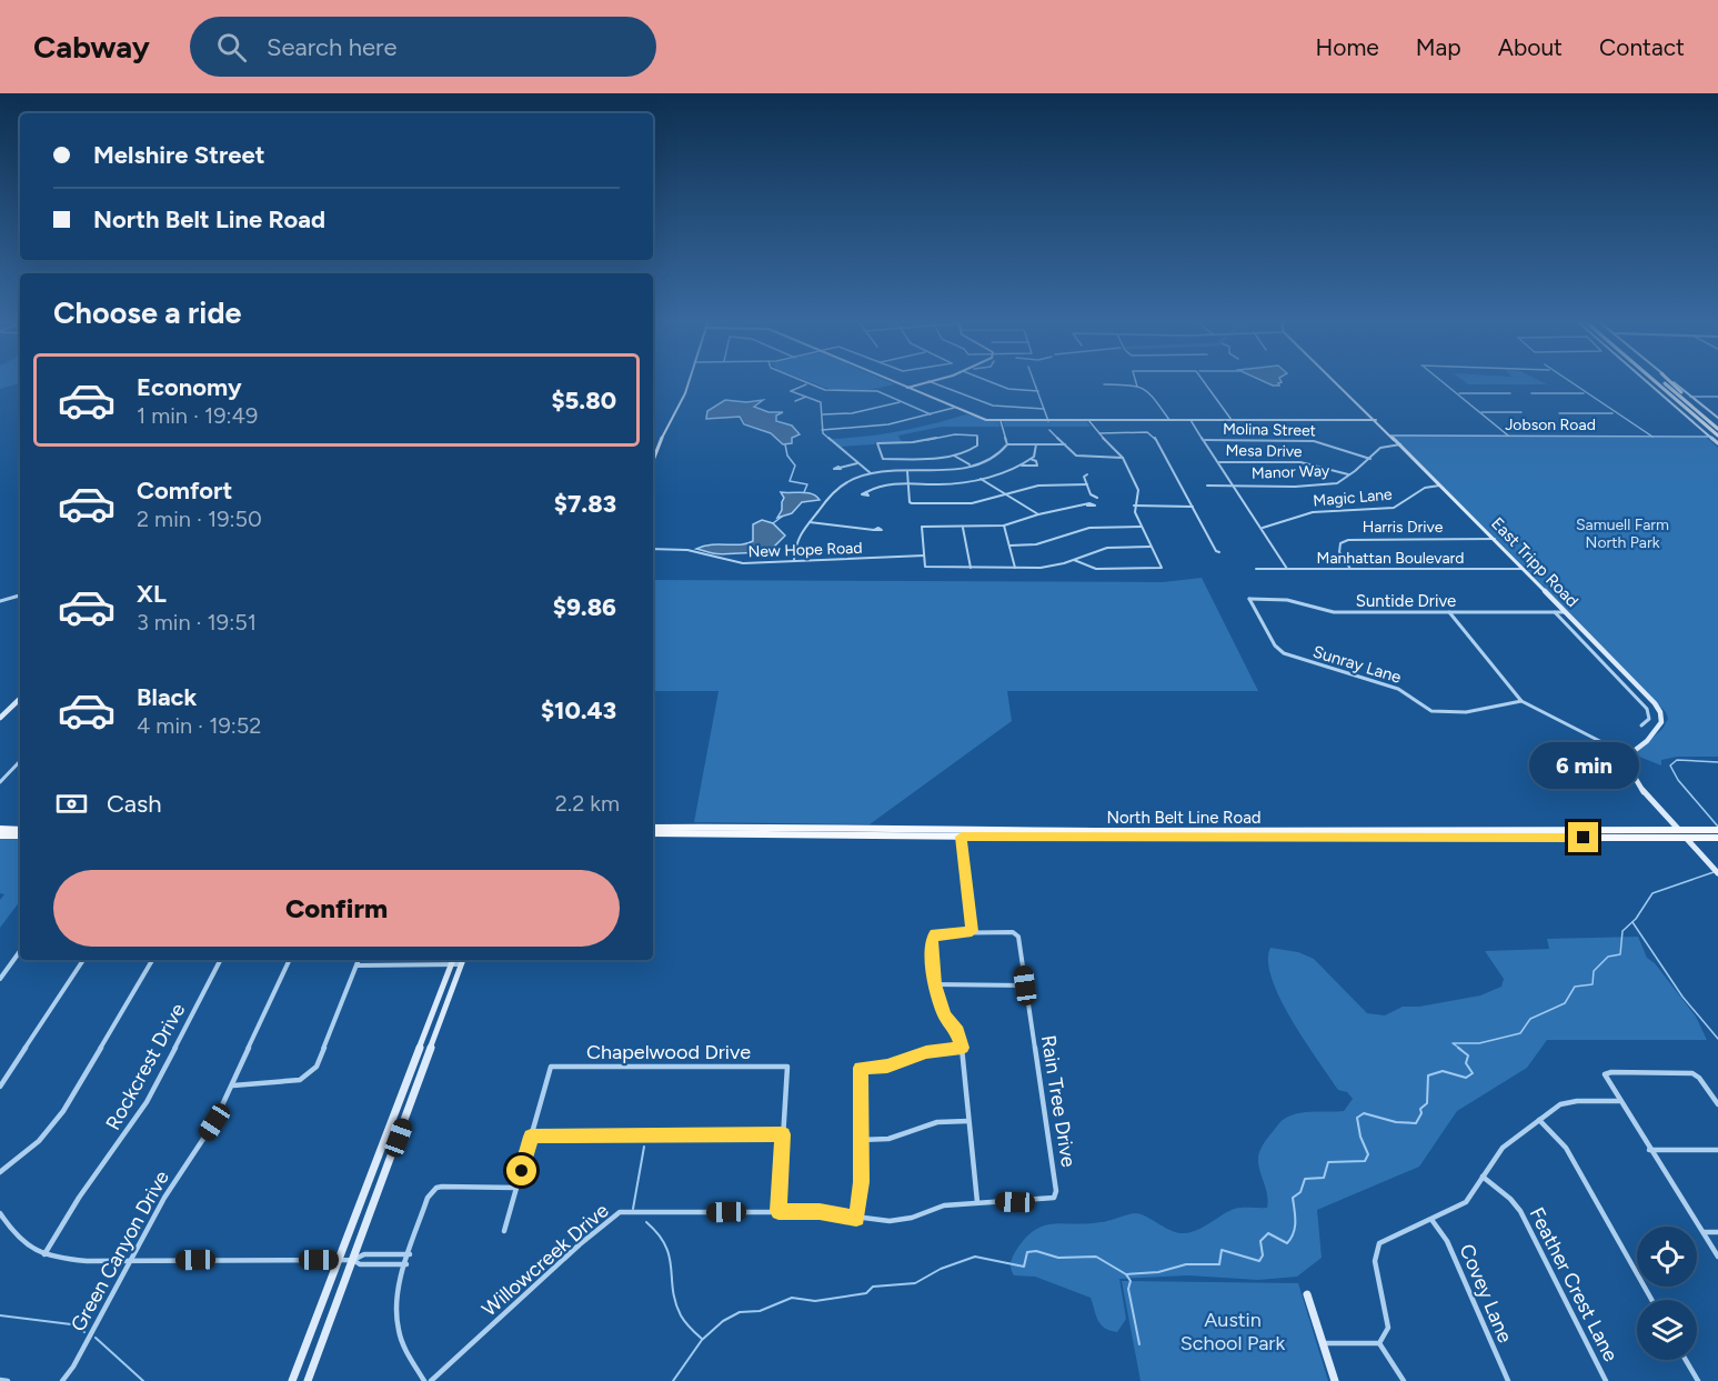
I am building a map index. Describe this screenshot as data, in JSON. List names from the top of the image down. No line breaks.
{"streets":{"main road":["North Belt Line Road"],"street":["Jobson Road","Molina Street","Mesa Drive","Manor Way","Magic Lane","Harris Drive","New Hope Road","Manhattan Boulevard","East Tripp Road","Suntide Drive","Sunray Lane","Chapelwood Drive","Rockcrest Drive","Rain Tree Drive","Green Canyon Drive","Willowcreek Drive","Feather Crest Lane","Covey Lane"]},"crossings":[["Jobson Road","East Tripp Road"],["Molina Street","Manor Way"],["Mesa Drive","Manor Way"],["Manor Way","East Tripp Road"],["Magic Lane","East Tripp Road"],["Harris Drive","Manhattan Boulevard"],["Harris Drive","East Tripp Road"],["Manhattan Boulevard","East Tripp Road"],["East Tripp Road","Suntide Drive"],["Suntide Drive","Sunray Lane"],["Rain Tree Drive","Willowcreek Drive"]],"parks":["Samuell Farm North Park","Austin School Park"],"page":{"header":"Cabway","search":"Search here","nav":["Home","Map","About","Contact"],"banner":["Melshire Street","North Belt Line Road"],"heading":"Choose a ride","list":[{"name":"Economy","note":"1 min · 19:49","value":"$5.80"},{"name":"Comfort","note":"2 min · 19:50","value":"$7.83"},{"name":"XL","note":"3 min · 19:51","value":"$9.86"},{"name":"Black","note":"4 min · 19:52","value":"$10.43"}],"bubble":"6 min","pay":["Cash","2.2 km"],"buttons":"Confirm"}}
